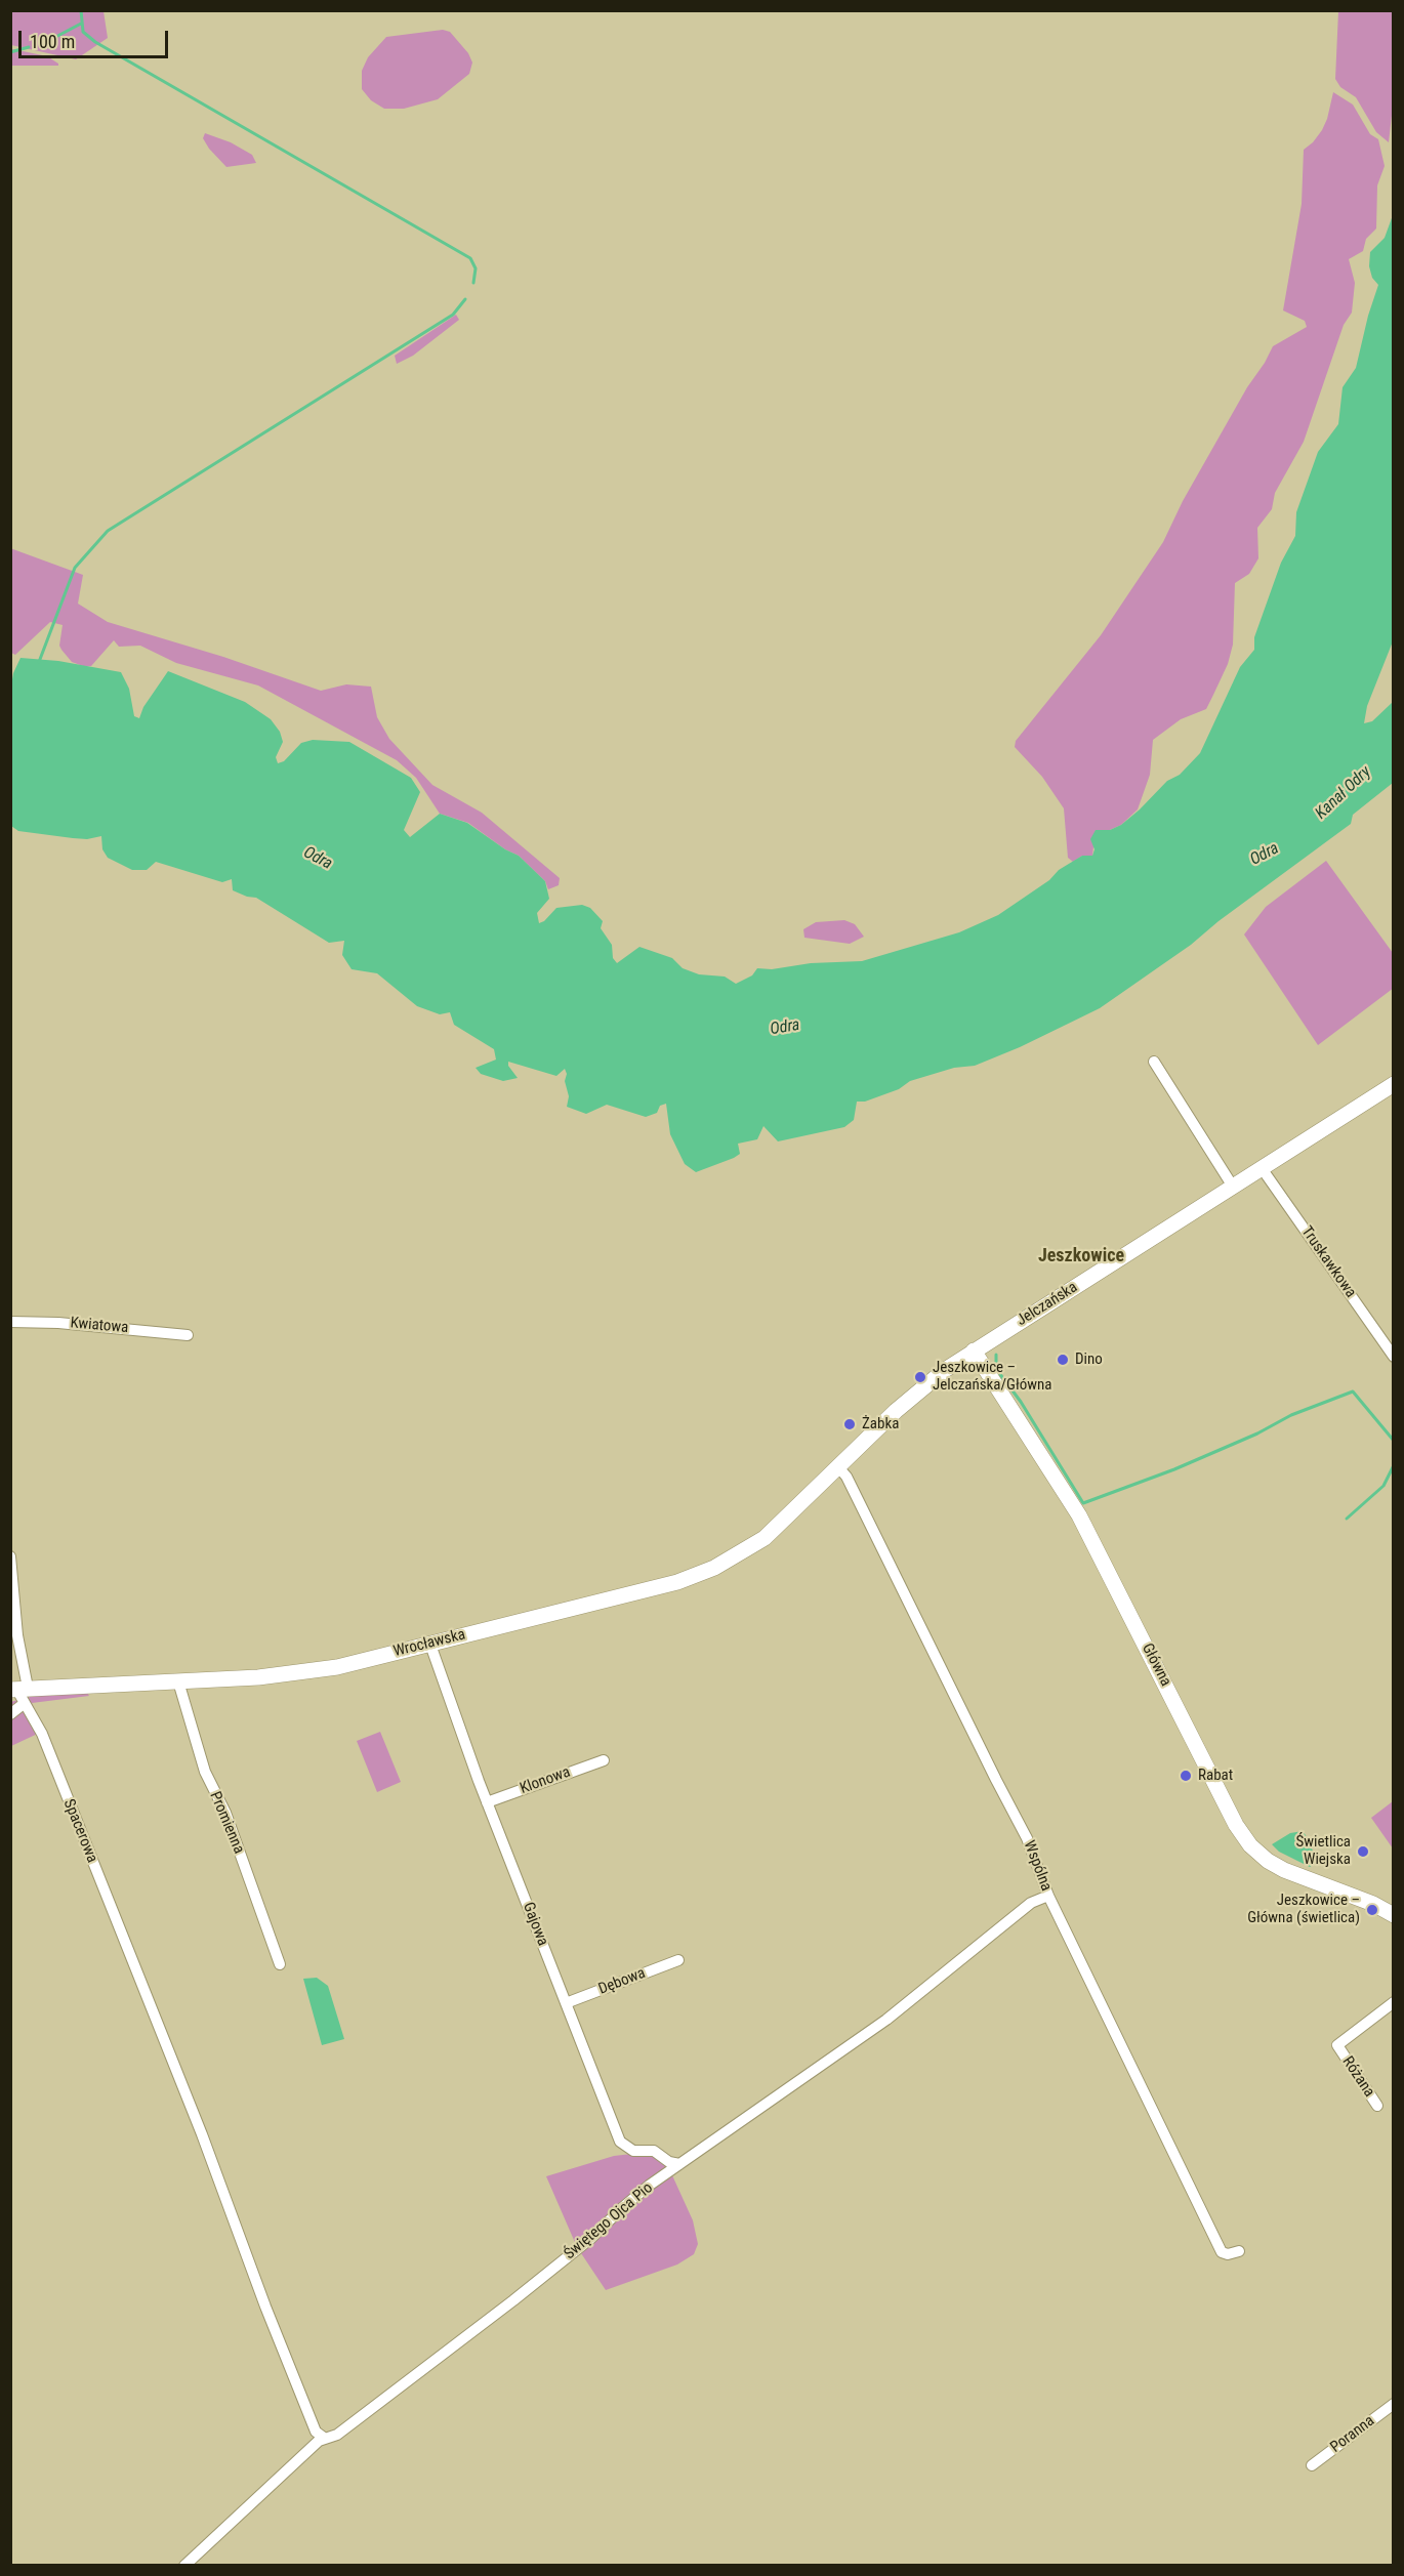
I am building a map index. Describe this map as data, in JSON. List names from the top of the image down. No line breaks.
{"streets":{"main road":["Jelczańska","Wrocławska","Główna"],"street":["Truskawkowa","Kwiatowa","Klonowa","Promienna","Spacerowa","Wspólna","Gajowa","Dębowa","Różana","Świętego Ojca Pio","Poranna"]},"crossings":[["Truskawkowa","Jelczańska"],["Jelczańska","Wrocławska"],["Jelczańska","Główna"],["Jelczańska","Wspólna"],["Wrocławska","Promienna"],["Wrocławska","Spacerowa"],["Wrocławska","Gajowa"],["Klonowa","Gajowa"],["Spacerowa","Świętego Ojca Pio"],["Wspólna","Świętego Ojca Pio"],["Gajowa","Dębowa"],["Gajowa","Świętego Ojca Pio"]],"districts":["Jeszkowice"],"water":["Kanał Odry","Odra"],"places":["Dino","Jeszkowice – Jelczańska/Główna","Żabka","Rabat","Świetlica Wiejska","Jeszkowice – Główna (świetlica)"],"scale_bar":"100 m"}
